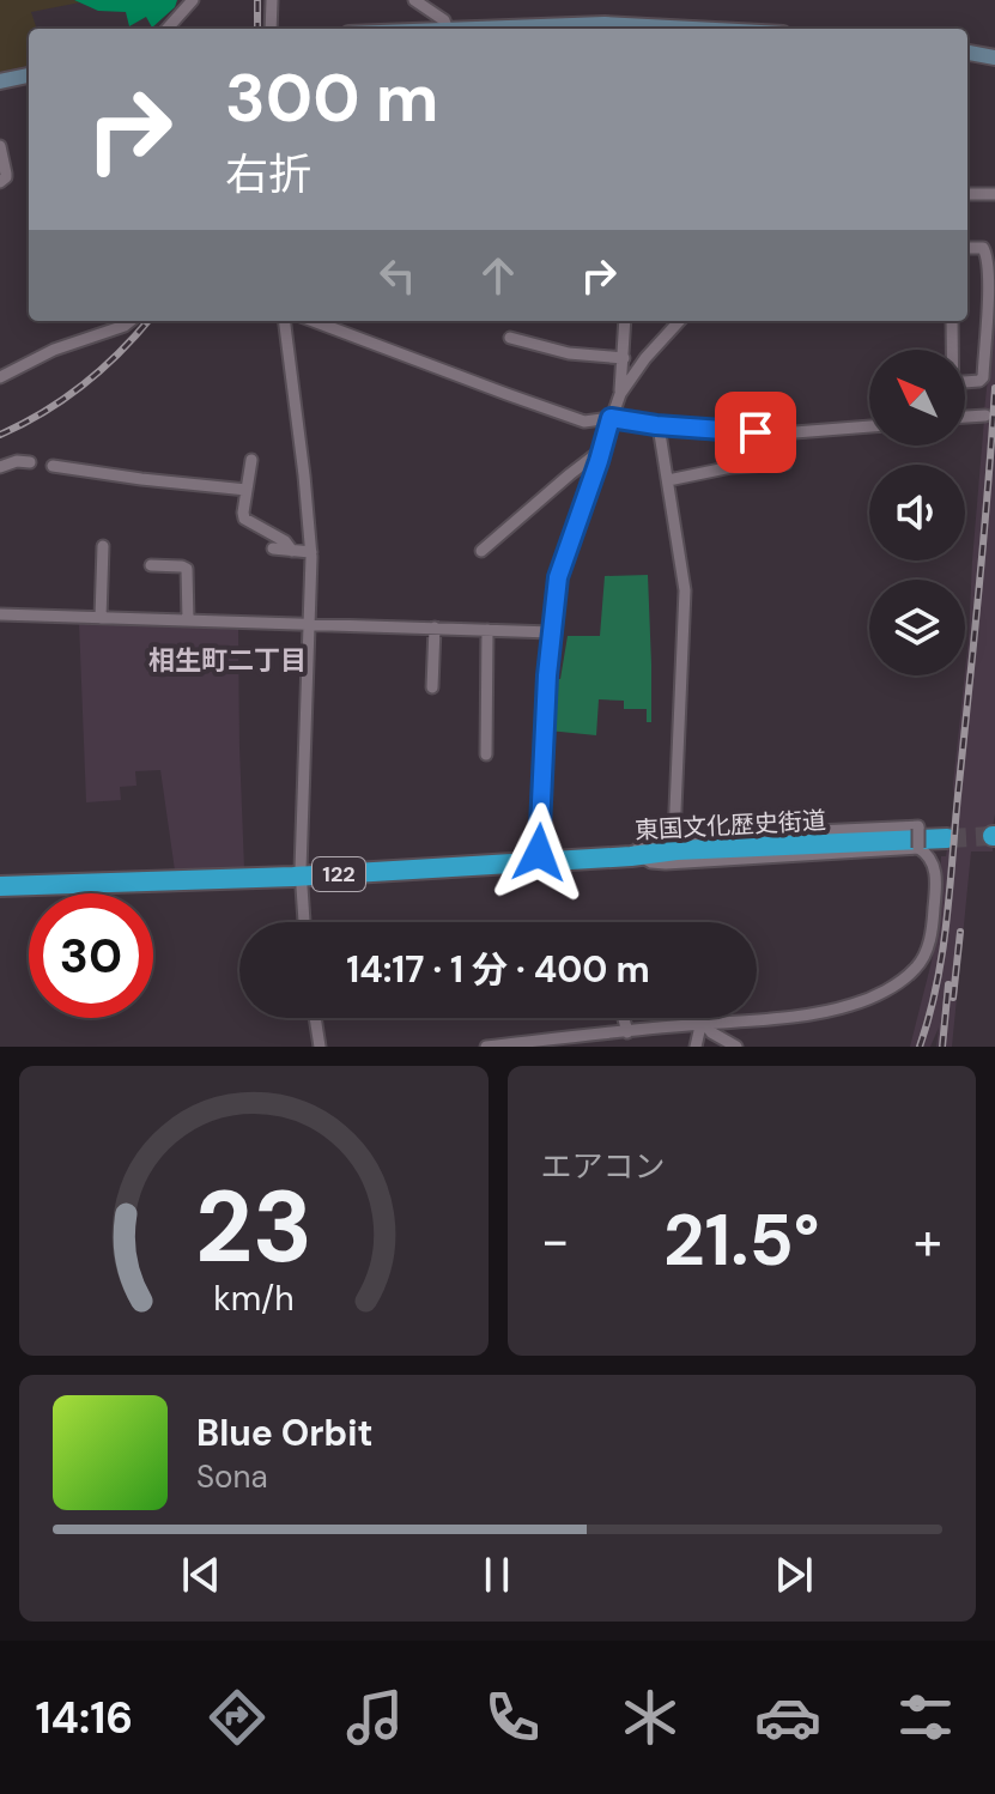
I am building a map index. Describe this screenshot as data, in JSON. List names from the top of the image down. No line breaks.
{"streets":{"highway":["東国文化歴史街道","122"]},"districts":["相生町二丁目"],"north":"top left","page":{"turn":["300 m","右折"],"limit":"30","trip":"14:17 · 1 分 · 400 m","tile":"エアコン","heat":["−","21.5°","+"],"song":["Blue Orbit","Sona"],"tabs":"14:16","gauge":["23","km/h"]}}
